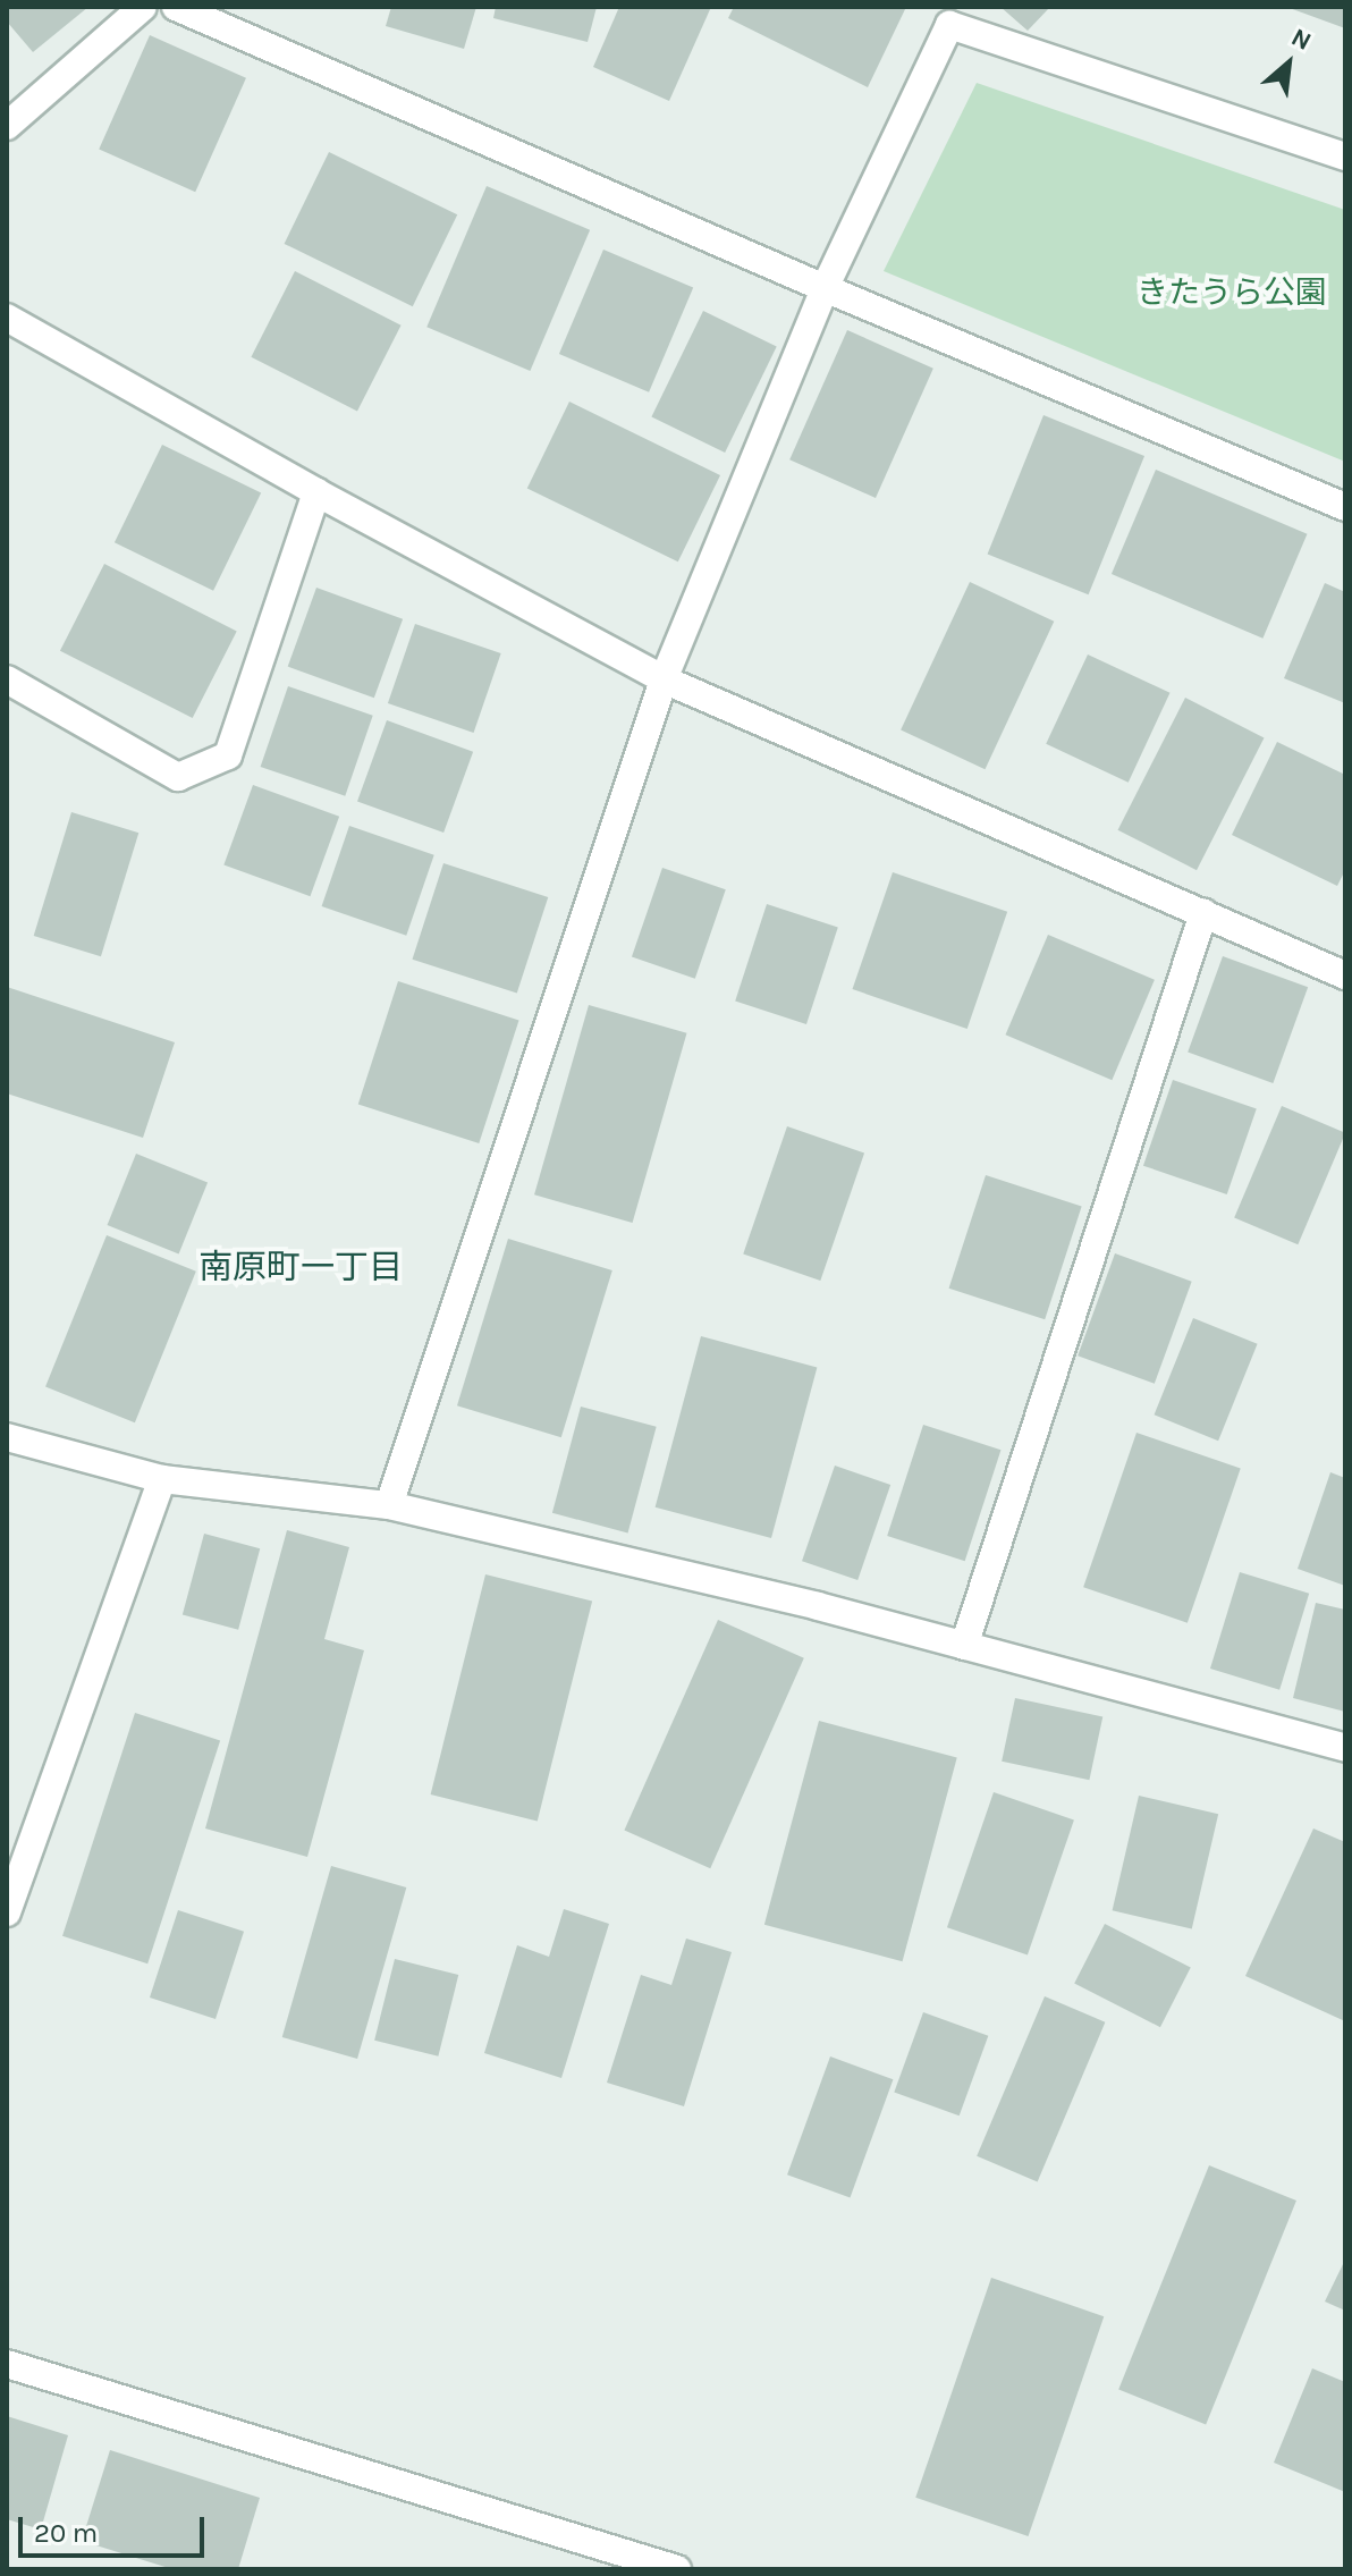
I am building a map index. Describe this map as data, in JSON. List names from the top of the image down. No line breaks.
{"districts":["南原町一丁目"],"parks":["きたうら公園"],"scale_bar":"20 m","north":"top right"}
